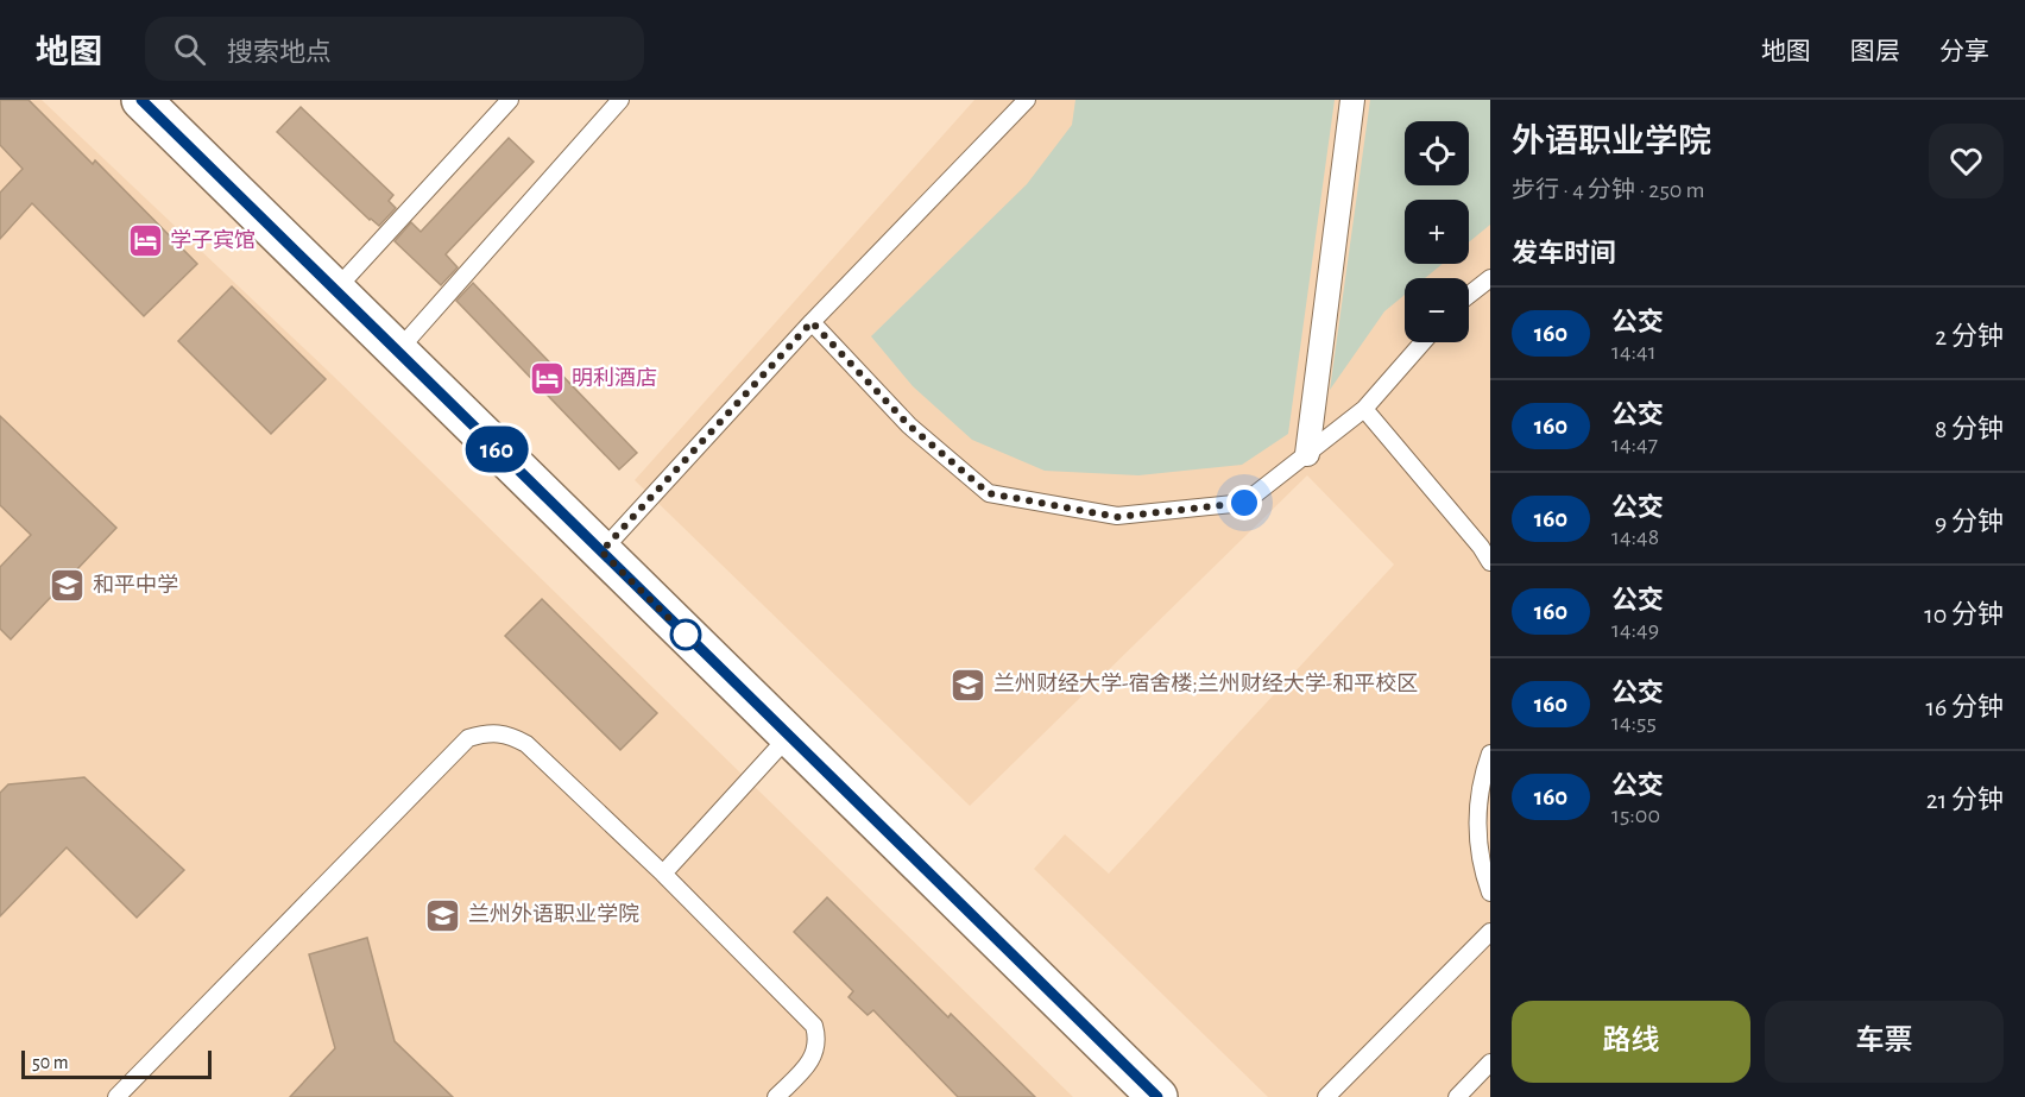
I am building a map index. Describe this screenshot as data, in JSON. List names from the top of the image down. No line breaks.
{"places":{"hotel":["学子宾馆","明利酒店"],"school or university":["和平中学","兰州财经大学-宿舍楼;兰州财经大学-和平校区","兰州外语职业学院"]},"lines":["bus line 160"],"scale_bar":"50 m","page":{"header":"地图","search":"搜索地点","nav":["地图","图层","分享"],"on_map":"160","heading":[["外语职业学院","步行 · 4 分钟 · 250 m"],"发车时间"],"map_buttons":["+","−"],"list":[{"mark":"160","name":"公交","note":"14:41","value":"2 分钟"},{"mark":"160","name":"公交","note":"14:47","value":"8 分钟"},{"mark":"160","name":"公交","note":"14:48","value":"9 分钟"},{"mark":"160","name":"公交","note":"14:49","value":"10 分钟"},{"mark":"160","name":"公交","note":"14:55","value":"16 分钟"},{"mark":"160","name":"公交","note":"15:00","value":"21 分钟"}],"buttons":["路线","车票"],"scale":"50 m"}}
